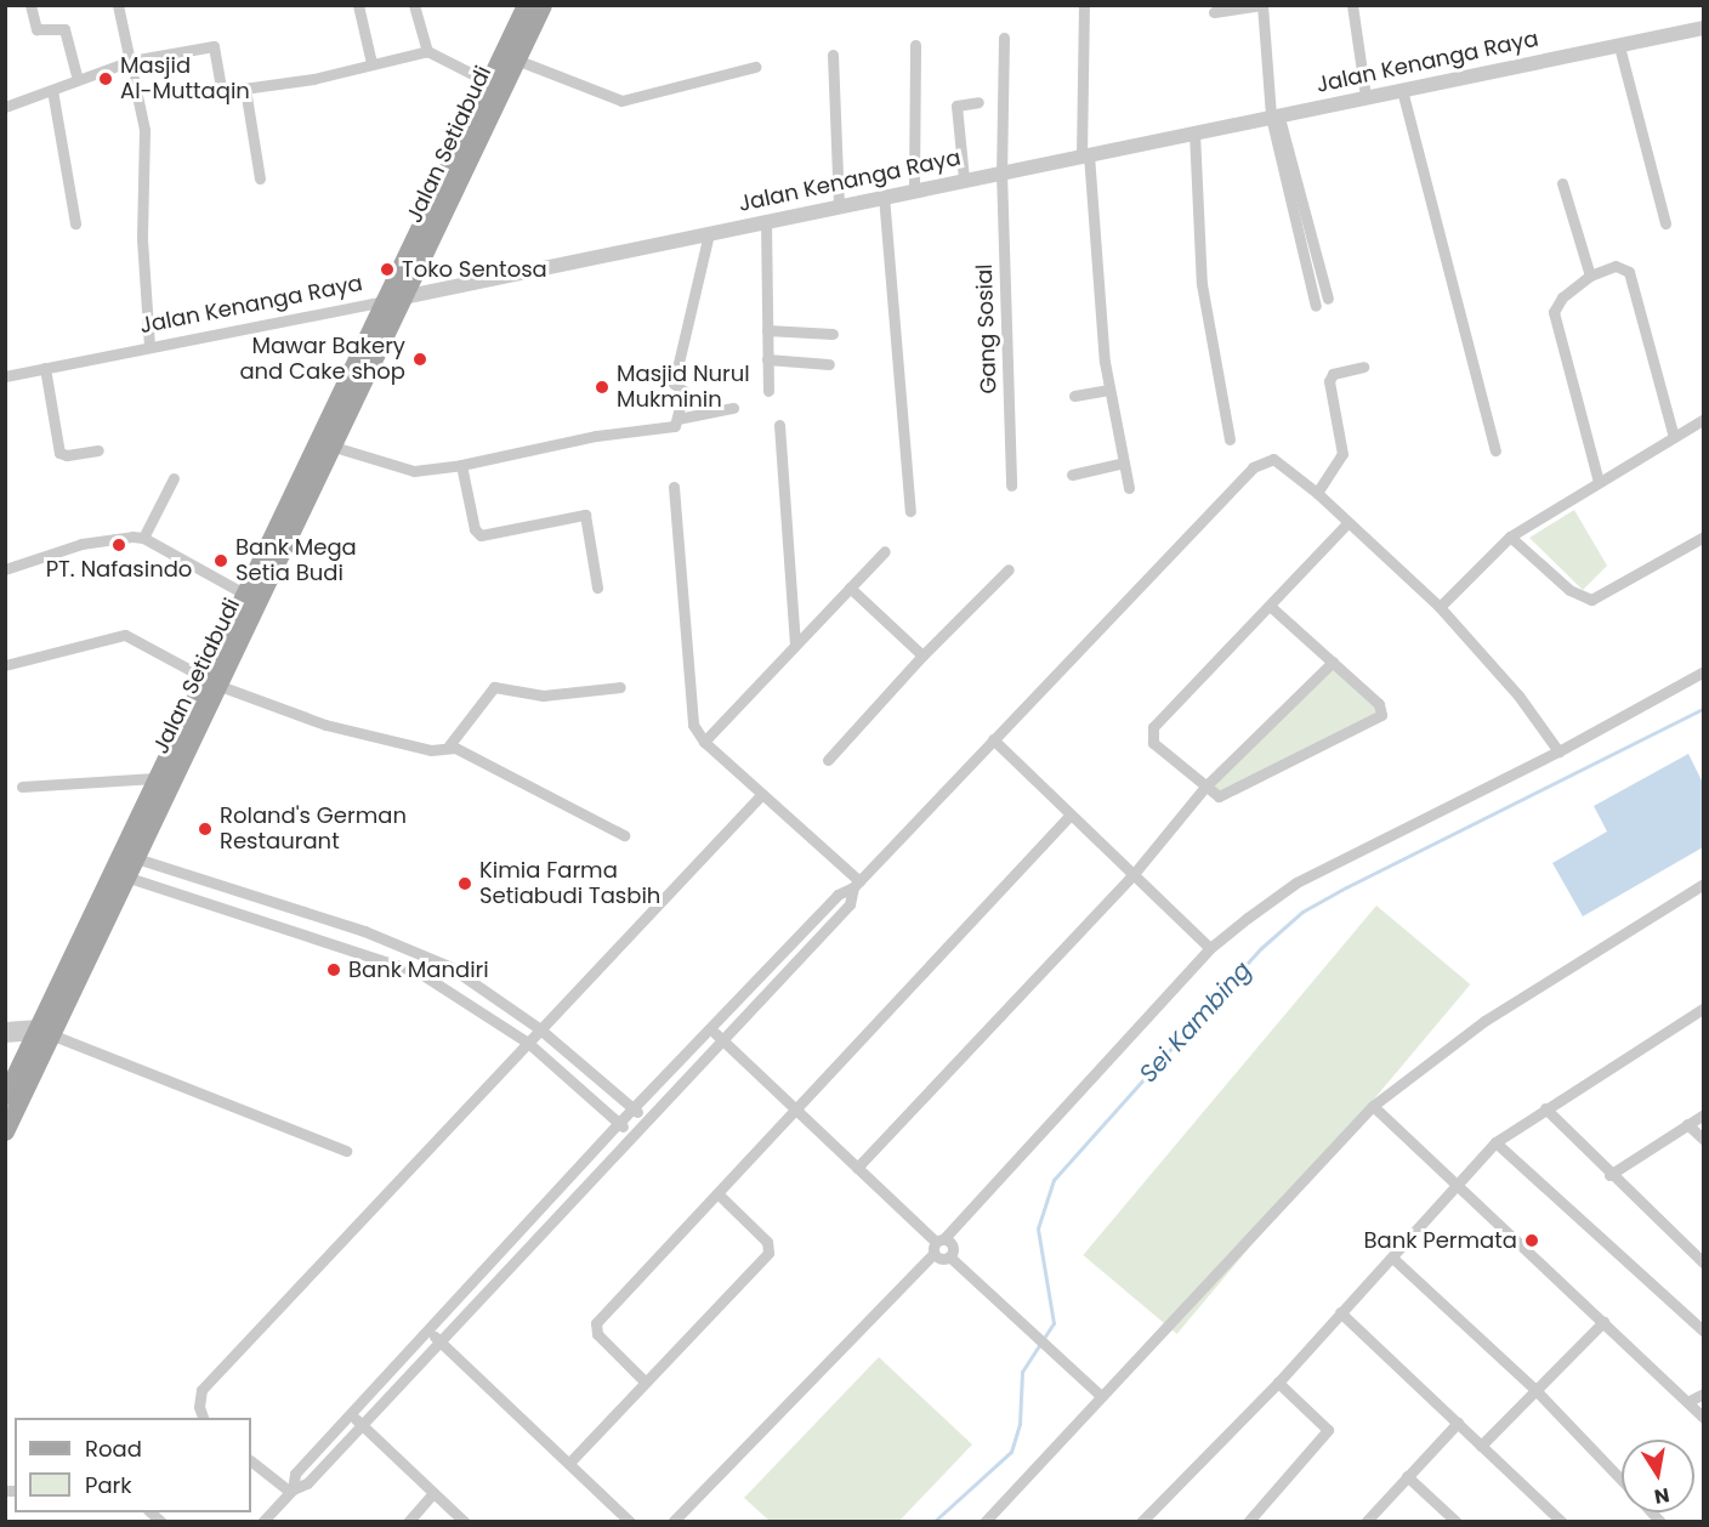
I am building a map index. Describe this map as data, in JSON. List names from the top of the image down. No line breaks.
{"streets":{"main road":["Jalan Setiabudi"],"street":["Jalan Kenanga Raya","Gang Sosial"]},"crossings":[["Jalan Kenanga Raya","Jalan Setiabudi"],["Jalan Kenanga Raya","Gang Sosial"]],"water":["Sei Kambing"],"places":["Masjid Al-Muttaqin","Toko Sentosa","Mawar Bakery and Cake shop","Masjid Nurul Mukminin","PT. Nafasindo","Bank Mega Setia Budi","Roland's German Restaurant","Kimia Farma Setiabudi Tasbih","Bank Mandiri","Bank Permata"],"legend":["Road","Park"],"north":"bottom"}
